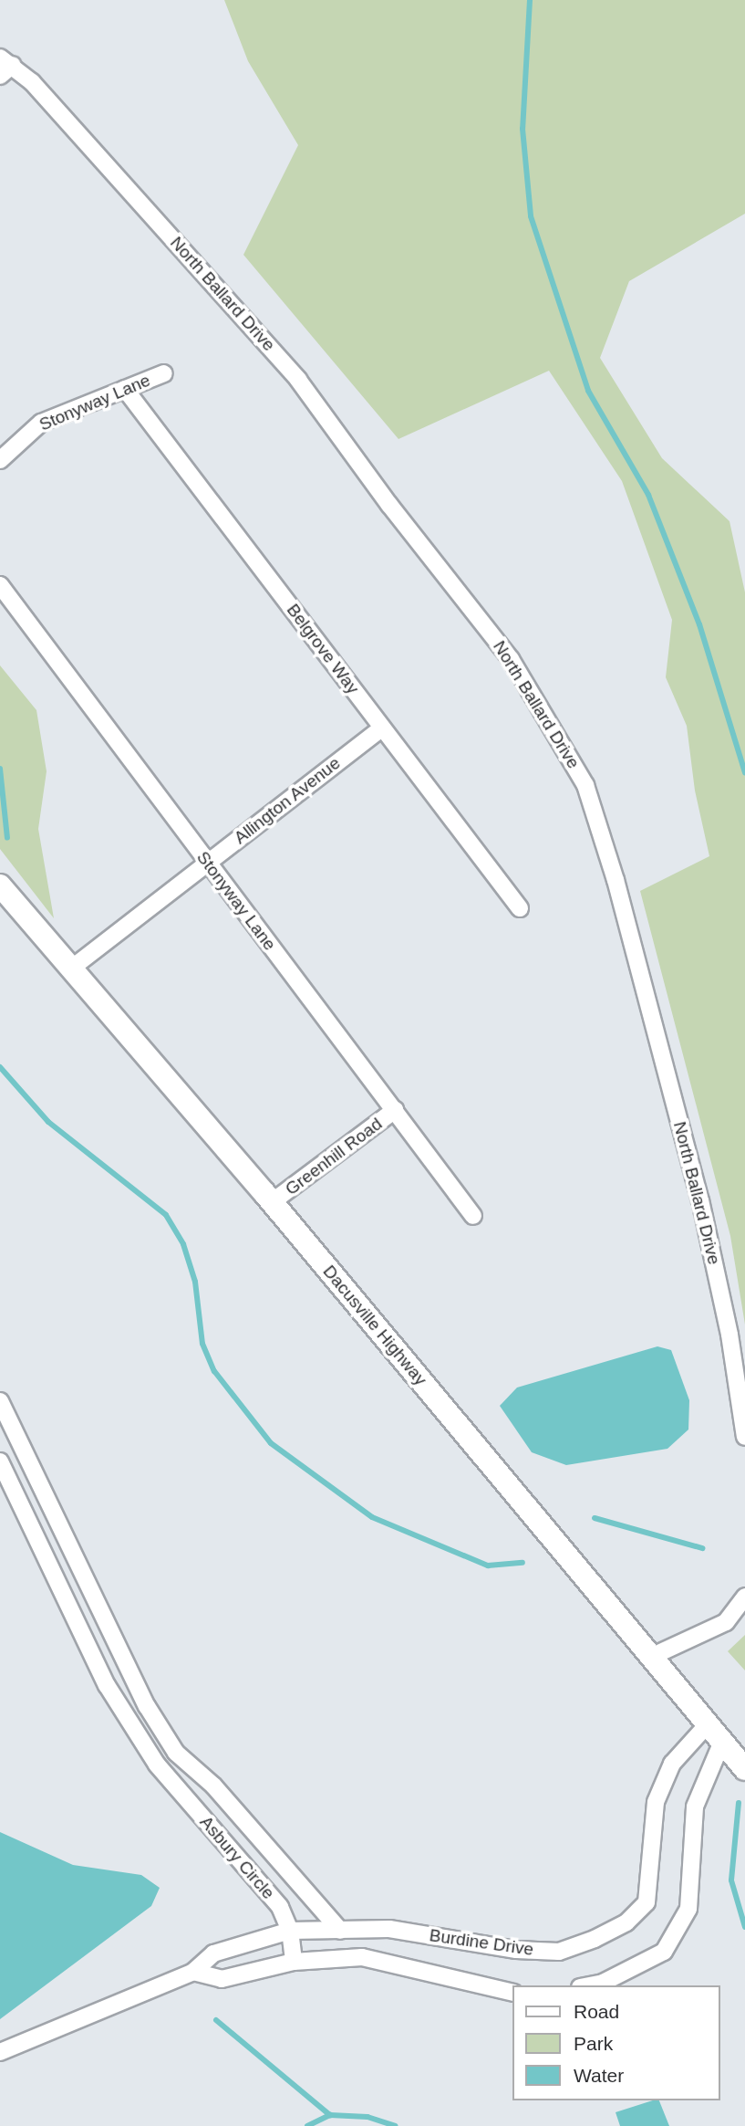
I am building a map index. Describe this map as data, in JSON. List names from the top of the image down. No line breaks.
{"streets":{"main road":["Dacusville Highway"],"street":["North Ballard Drive","Stonyway Lane","Belgrove Way","Allington Avenue","Greenhill Road","Asbury Circle","Burdine Drive"]},"crossings":[["Stonyway Lane","Belgrove Way"],["Stonyway Lane","Allington Avenue"],["Stonyway Lane","Greenhill Road"],["Belgrove Way","Allington Avenue"],["Allington Avenue","Dacusville Highway"],["Greenhill Road","Dacusville Highway"],["Dacusville Highway","Burdine Drive"],["Asbury Circle","Burdine Drive"]],"legend":["Road","Park","Water"]}
